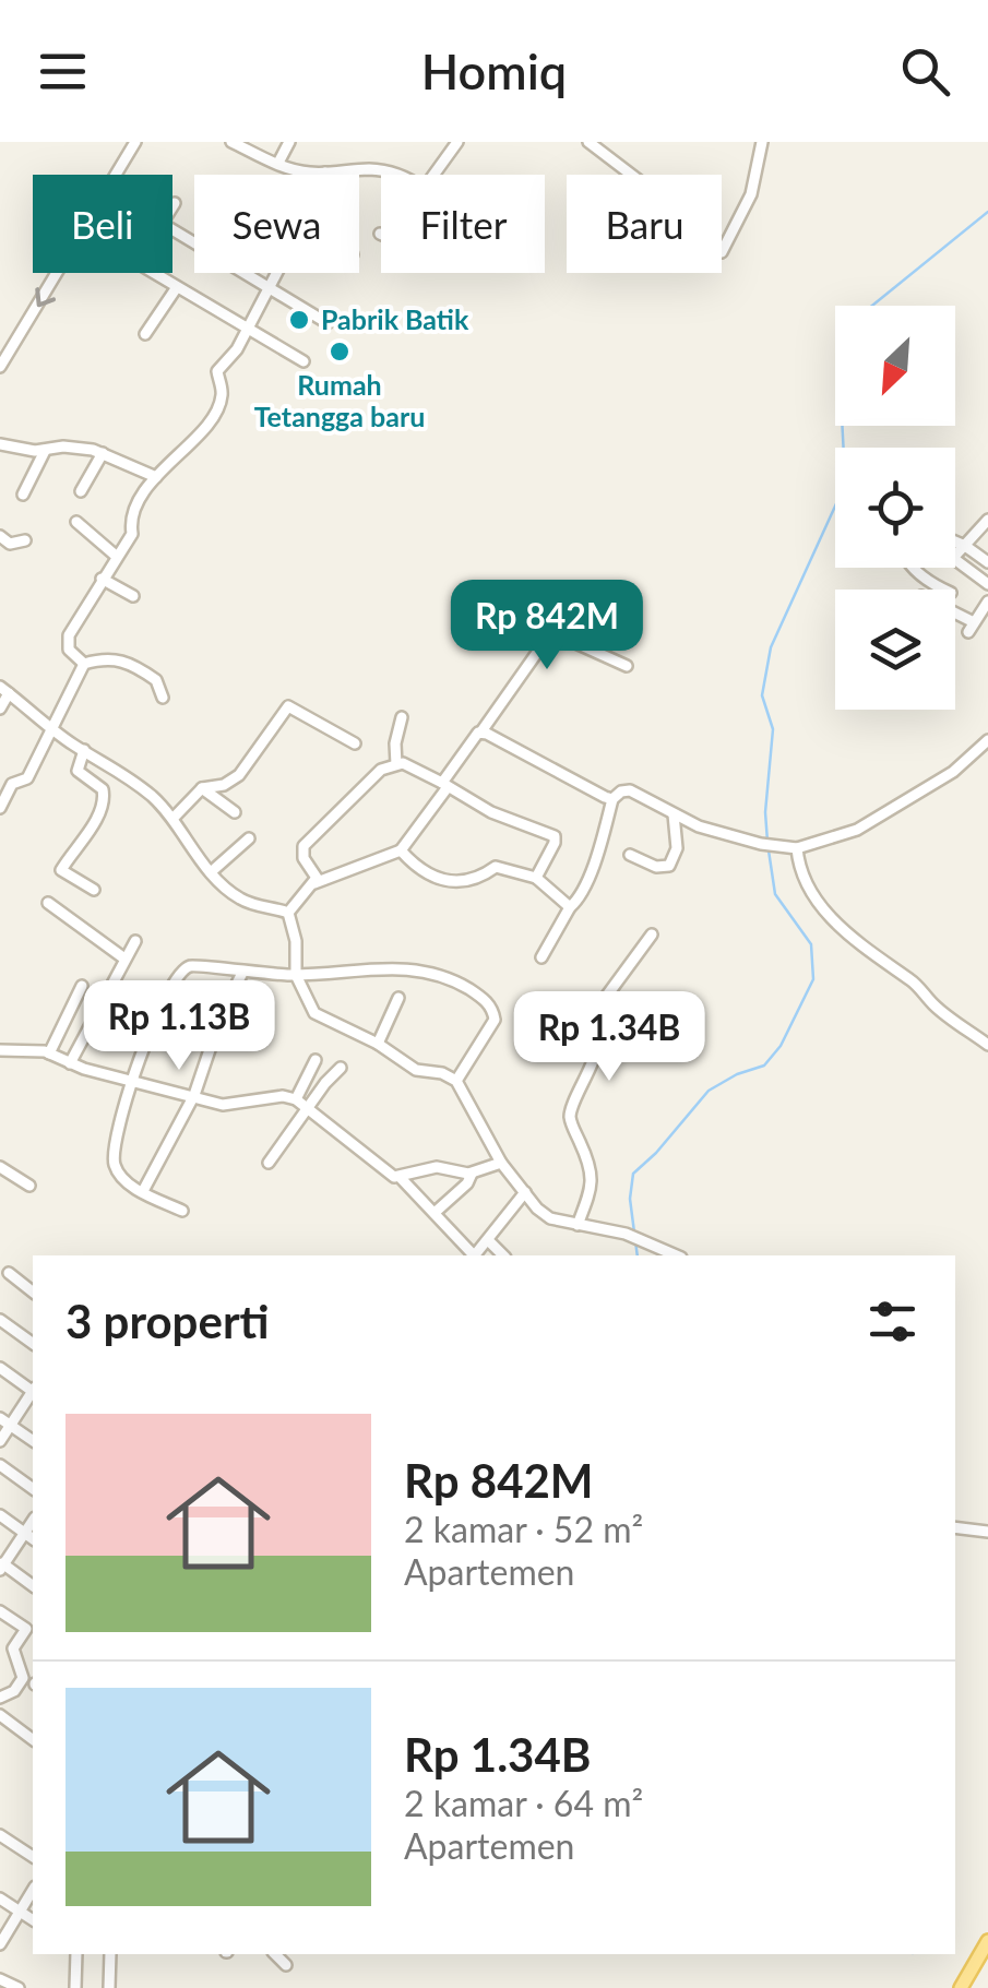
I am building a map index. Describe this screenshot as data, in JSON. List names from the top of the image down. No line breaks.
{"places":["Pabrik Batik","Rumah Tetangga baru"],"north":"bottom left","page":{"header":"Homiq","chip":["Beli","Sewa","Filter","Baru"],"price":["Rp 842M","Rp 1.13B","Rp 1.34B"],"heading":"3 properti","list":[{"name":"Rp 842M","note":"2 kamar · 52 m² · Apartemen"},{"name":"Rp 1.34B","note":"2 kamar · 64 m² · Apartemen"}]}}
